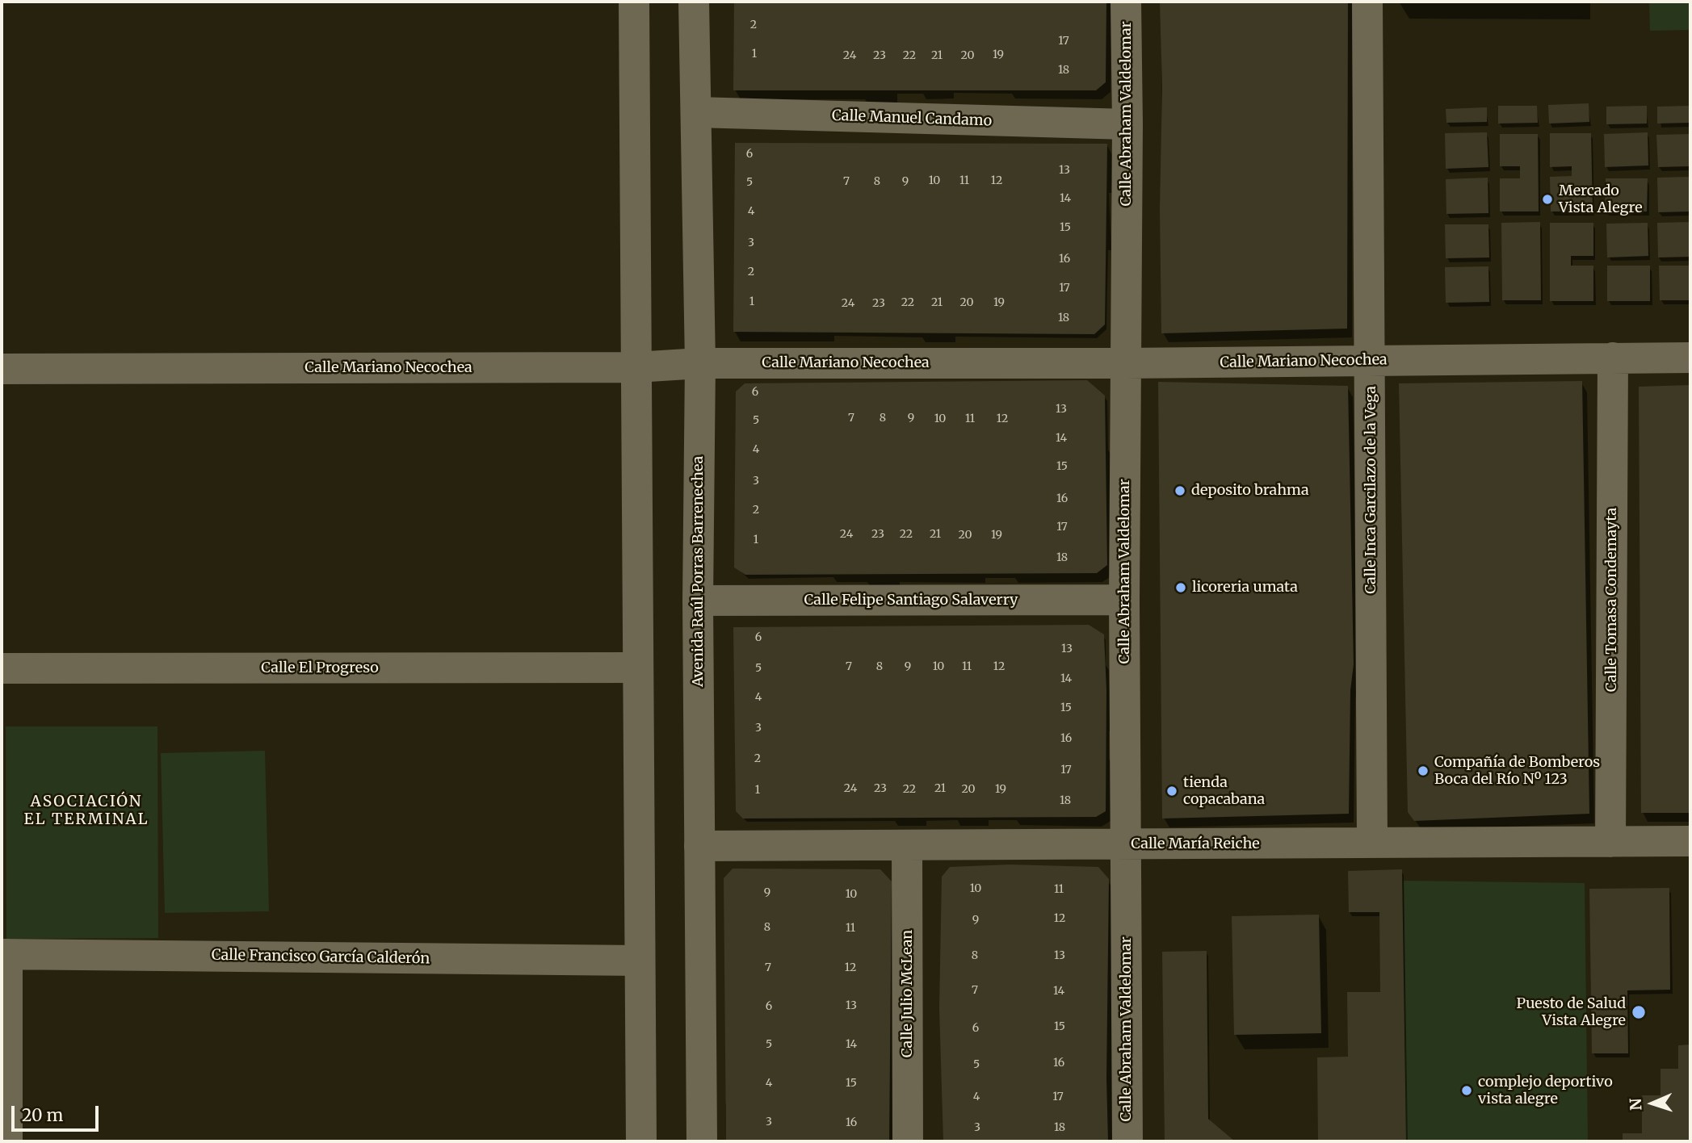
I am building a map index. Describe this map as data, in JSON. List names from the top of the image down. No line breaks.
{"streets":{"street":["Calle Abraham Valdelomar","Calle Manuel Candamo","Calle Mariano Necochea","Calle Inca Garcilazo de la Vega","Avenida Raúl Porras Barrenechea","Calle Tomasa Condemayta","Calle Felipe Santiago Salaverry","Calle El Progreso","Calle María Reiche","Calle Francisco García Calderón","Calle Julio McLean"]},"crossings":[["Calle Abraham Valdelomar","Calle Manuel Candamo"],["Calle Abraham Valdelomar","Calle Mariano Necochea"],["Calle Abraham Valdelomar","Calle Felipe Santiago Salaverry"],["Calle Abraham Valdelomar","Calle María Reiche"],["Calle Manuel Candamo","Avenida Raúl Porras Barrenechea"],["Calle Mariano Necochea","Calle Inca Garcilazo de la Vega"],["Calle Mariano Necochea","Avenida Raúl Porras Barrenechea"],["Calle Mariano Necochea","Calle Tomasa Condemayta"],["Calle Inca Garcilazo de la Vega","Calle María Reiche"],["Avenida Raúl Porras Barrenechea","Calle Felipe Santiago Salaverry"],["Avenida Raúl Porras Barrenechea","Calle María Reiche"],["Calle Tomasa Condemayta","Calle María Reiche"],["Calle María Reiche","Calle Julio McLean"]],"districts":["ASOCIACIÓN EL TERMINAL"],"places":["Mercado Vista Alegre","deposito brahma","licoreria umata","Compañía de Bomberos Boca del Río Nº 123","tienda copacabana","Puesto de Salud Vista Alegre","complejo deportivo vista alegre"],"house_numbers":["2","17","1","19","24","23","22","21","20","18","6","13","10","11","12","7","8","9","5","14","4","15","3","16","2","17","1","22","21","20","19","24","23","18","6","13","7","8","9","10","11","12","5","14","4","15","3","16","2","17","24","23","22","21","20","19","1","18","6","13","7","8","9","10","11","12","5","14","4","15","3","16","2","17","24","23","21","22","20","19","1","18","10","11","9","10","12","9","8","11","8","13","7","12","7","14","13","6","15","6","5","14","16","5","4","15","4","17","3","16","3","18"],"scale_bar":"20 m","north":"left"}
